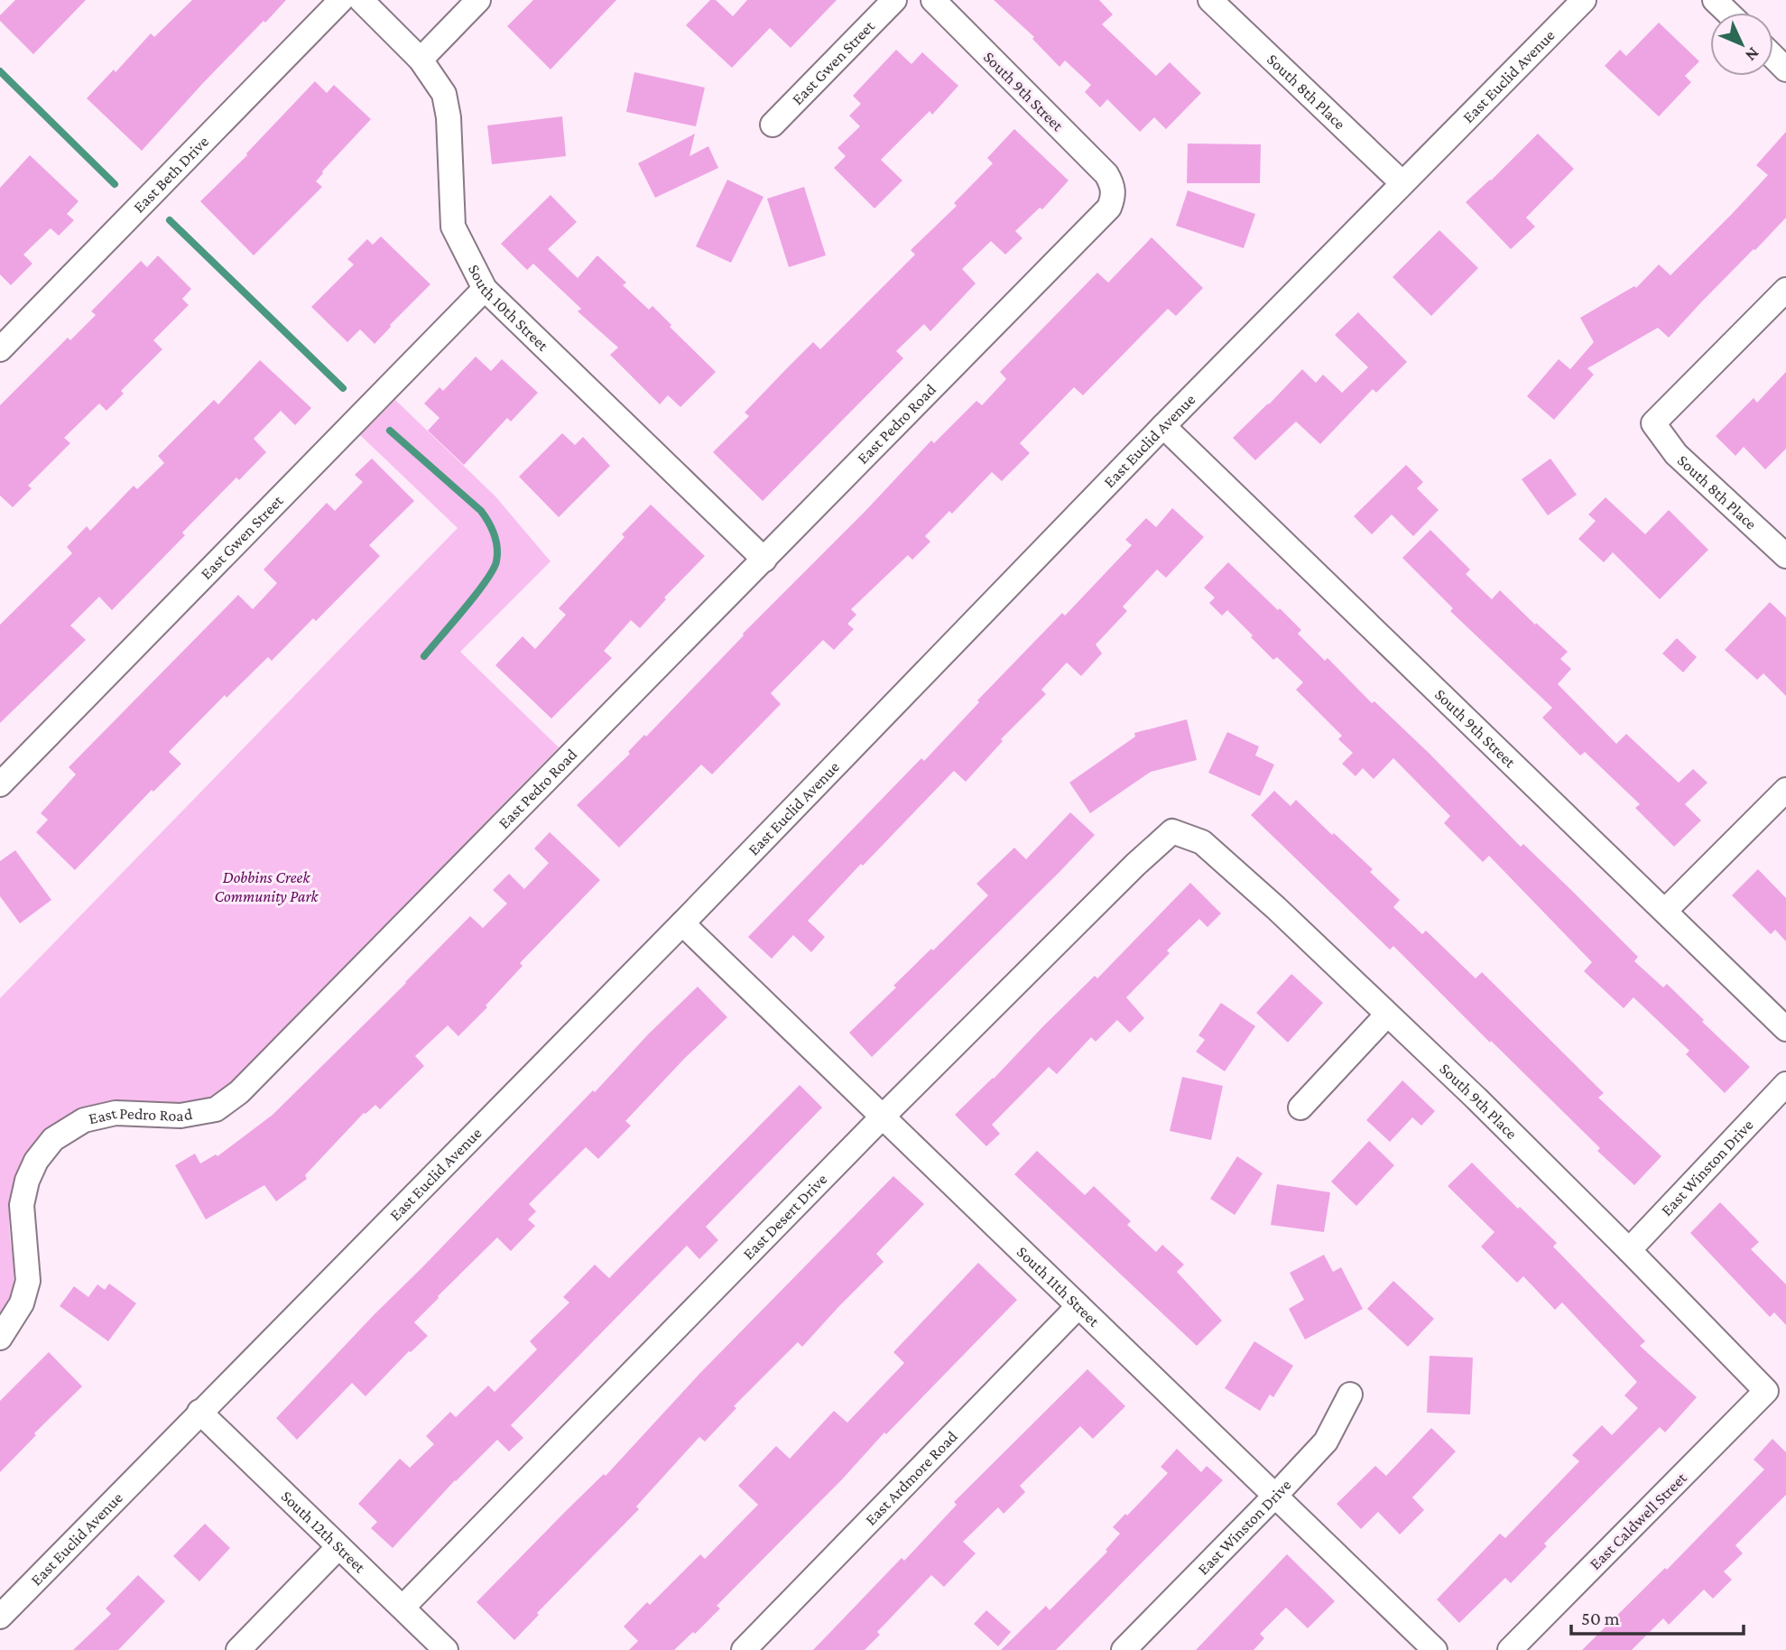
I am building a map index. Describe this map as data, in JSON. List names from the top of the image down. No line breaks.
{"streets":{"street":["East Gwen Street","East Euclid Avenue","South 9th Street","South 8th Place","East Beth Drive","South 10th Street","East Pedro Road","South 9th Place","East Winston Drive","East Desert Drive","South 11th Street","East Ardmore Road","East Caldwell Street","South 12th Street"]},"crossings":[["East Gwen Street","South 10th Street"],["East Euclid Avenue","South 9th Street"],["East Euclid Avenue","South 8th Place"],["East Euclid Avenue","South 11th Street"],["East Euclid Avenue","South 12th Street"],["South 9th Street","East Pedro Road"],["South 10th Street","East Pedro Road"],["South 9th Place","East Winston Drive"],["South 9th Place","East Desert Drive"],["South 9th Place","East Caldwell Street"],["East Winston Drive","South 11th Street"],["East Desert Drive","South 11th Street"],["East Desert Drive","South 12th Street"],["South 11th Street","East Ardmore Road"]],"parks":["Dobbins Creek Community Park"],"scale_bar":"50 m","north":"bottom right"}
